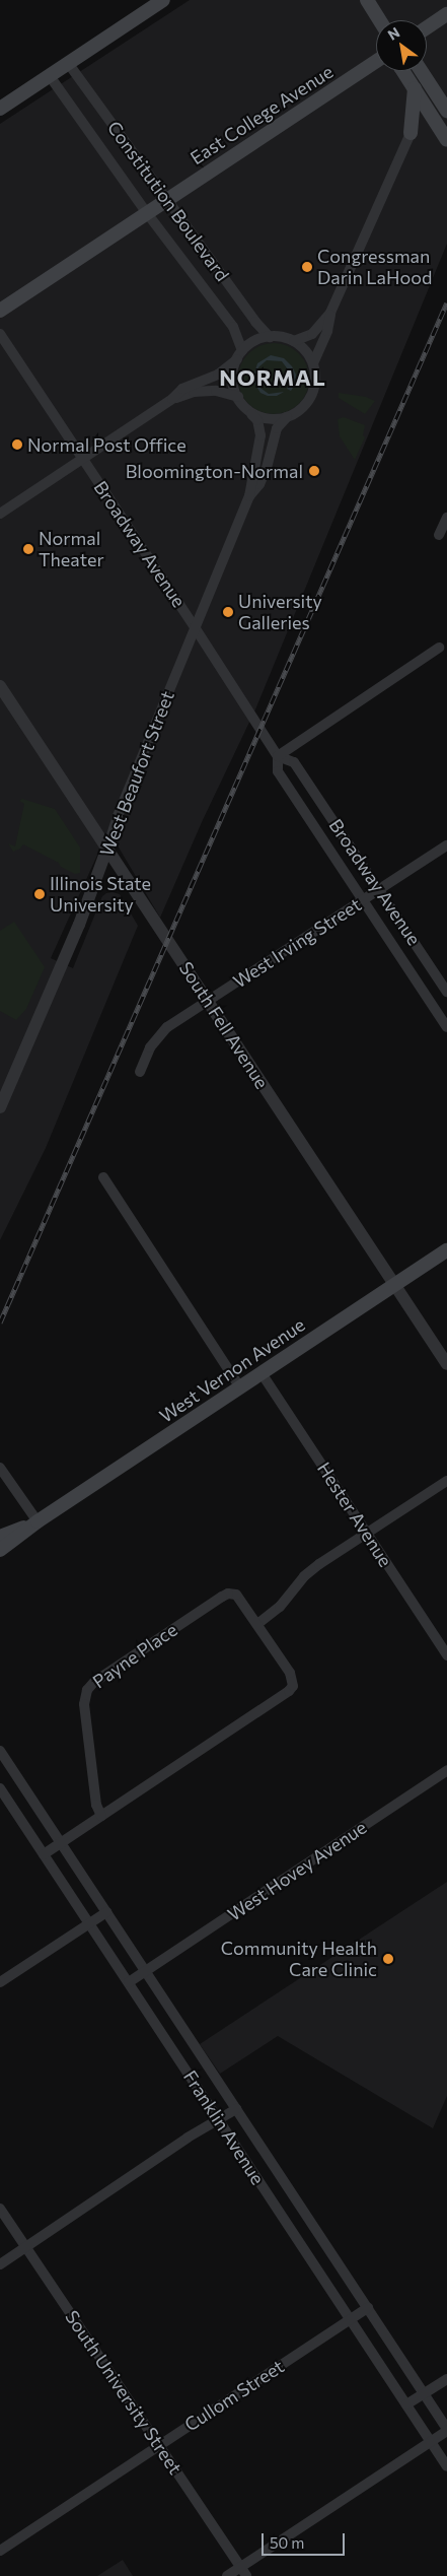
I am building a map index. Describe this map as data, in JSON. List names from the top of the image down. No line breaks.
{"streets":{"main road":["East College Avenue","West Vernon Avenue"],"street":["Constitution Boulevard","Broadway Avenue","West Beaufort Street","West Irving Street","South Fell Avenue","Hester Avenue","Payne Place","West Hovey Avenue","Franklin Avenue","South University Street","Cullom Street"]},"crossings":[["East College Avenue","Constitution Boulevard"],["Constitution Boulevard","West Beaufort Street"],["Broadway Avenue","West Beaufort Street"],["Broadway Avenue","West Irving Street"],["West Beaufort Street","South Fell Avenue"],["West Irving Street","South Fell Avenue"],["South Fell Avenue","West Vernon Avenue"],["West Vernon Avenue","Hester Avenue"],["Payne Place","Franklin Avenue"],["West Hovey Avenue","Franklin Avenue"],["Franklin Avenue","Cullom Street"],["South University Street","Cullom Street"]],"districts":["NORMAL"],"places":["Congressman Darin LaHood","Normal Post Office","Bloomington-Normal","Normal Theater","University Galleries","Illinois State University","Community Health Care Clinic"],"scale_bar":"50 m","north":"top left"}
